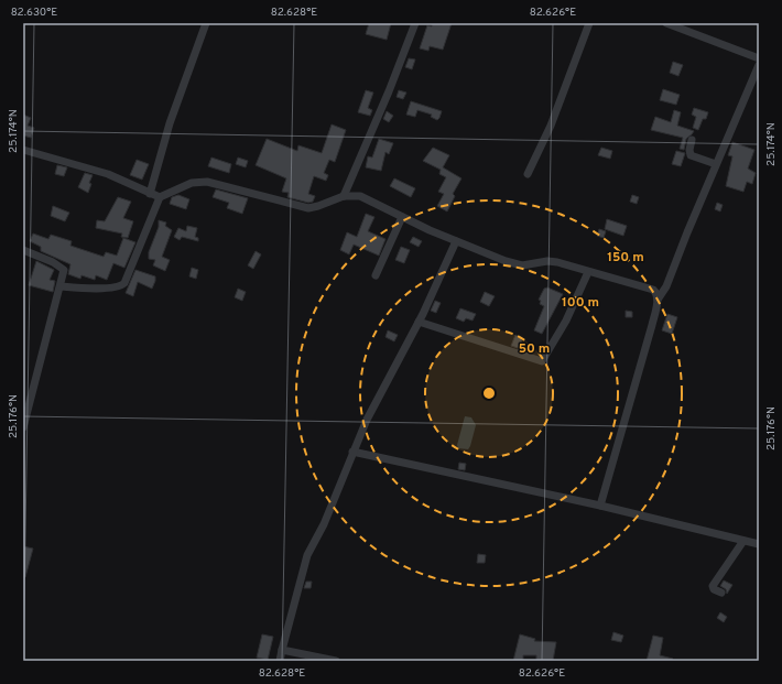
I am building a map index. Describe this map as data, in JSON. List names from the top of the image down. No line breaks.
{"coordinates":["82.630°E","82.628°E","82.626°E","25.174°N","25.176°N"],"rings":["150 m","100 m","50 m"]}
